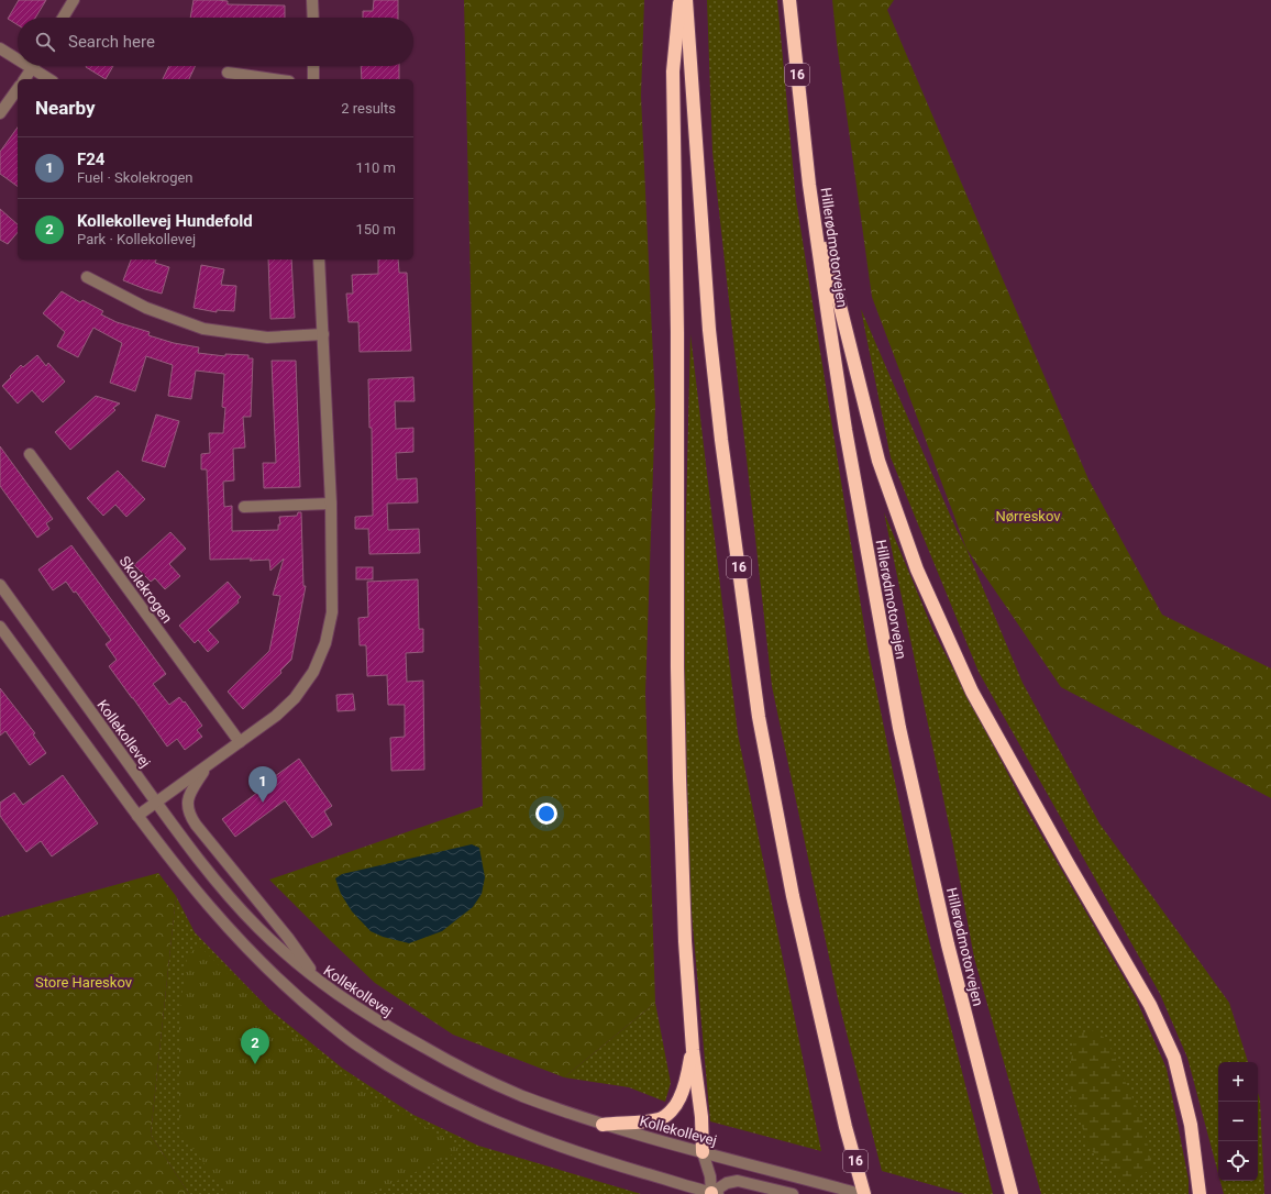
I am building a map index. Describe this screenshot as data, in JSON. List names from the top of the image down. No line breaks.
{"streets":{"highway":["16","Hillerødmotorvejen"],"street":["Skolekrogen","Kollekollevej"]},"crossings":[["16","Kollekollevej"]],"parks":["Nørreskov","Store Hareskov"],"page":{"search":"Search here","heading":["Nearby","2 results"],"list":[{"mark":"1","name":"F24","note":"Fuel · Skolekrogen","value":"110 m"},{"mark":"2","name":"Kollekollevej Hundefold","note":"Park · Kollekollevej","value":"150 m"}],"pins":["1","2"],"map_buttons":["+","−"]}}
